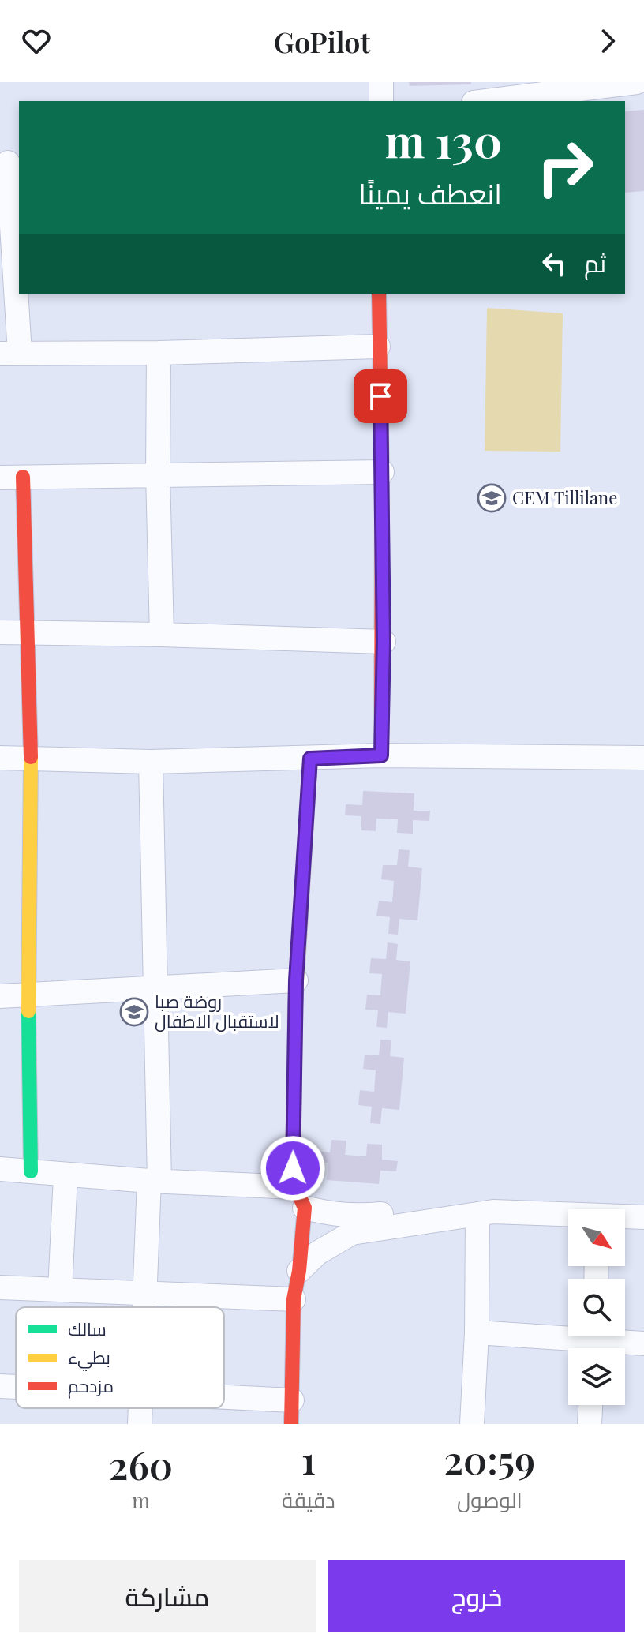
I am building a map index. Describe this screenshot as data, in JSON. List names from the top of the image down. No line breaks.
{"places":{"school or university":["CEM Tillilane","روضة صبا لاستقبال الاطفال"]},"legend":["سالك","بطيء","مزدحم"],"north":"bottom right","page":{"header":"GoPilot","turn":["130 m","انعطف يمينًا"],"then":"ثم","eta":["20:59","الوصول","1","دقيقة","260","m"],"buttons":["خروج","مشاركة"]}}
